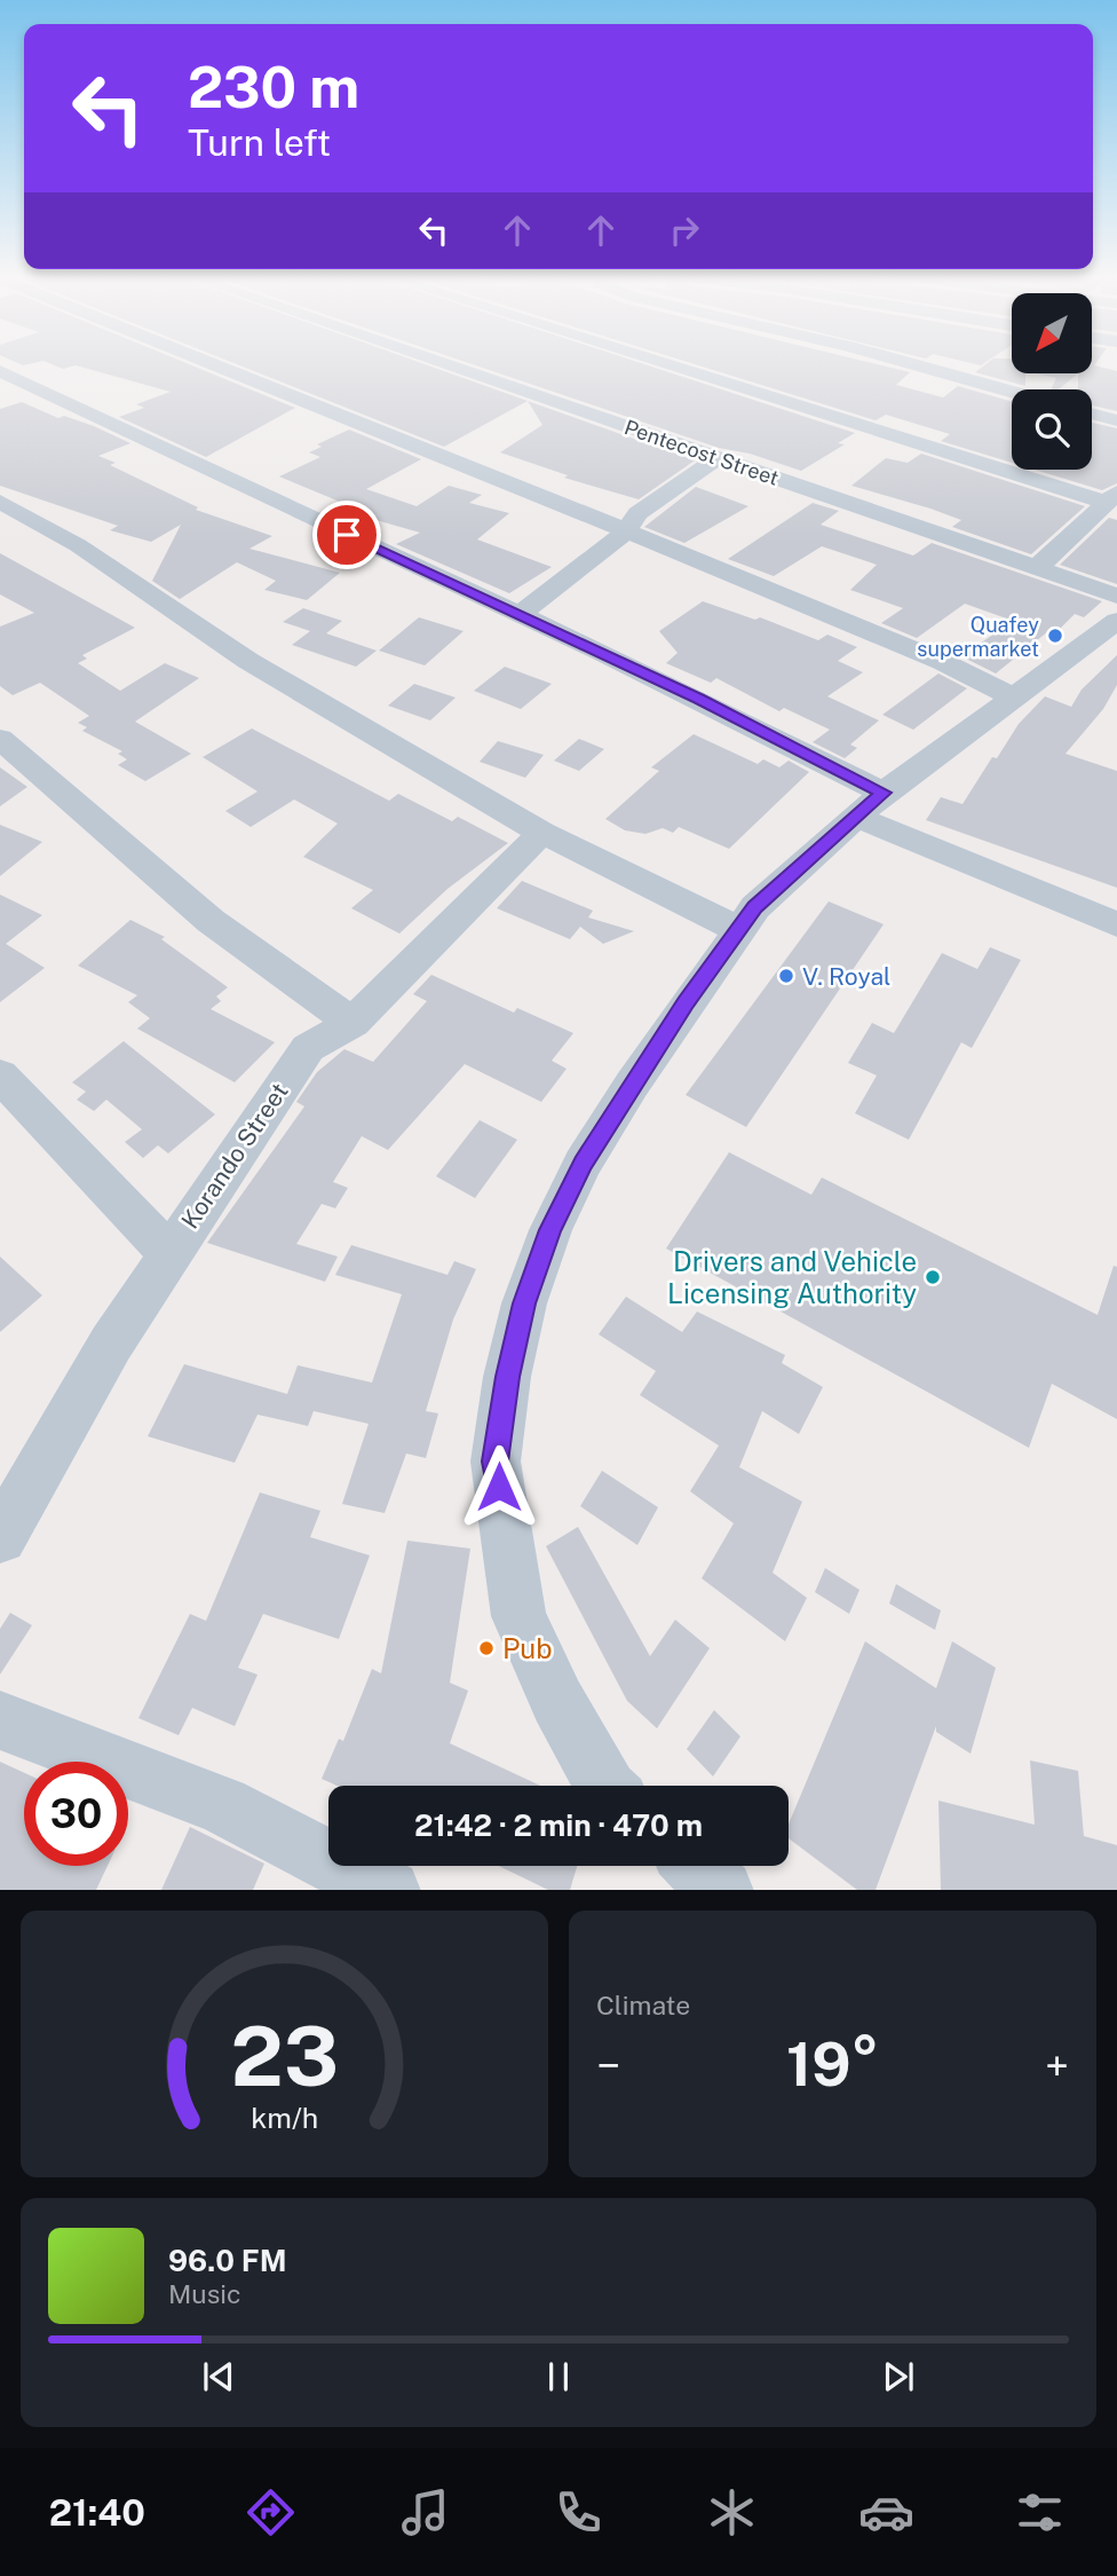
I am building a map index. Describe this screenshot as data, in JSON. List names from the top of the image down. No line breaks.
{"streets":{"street":["Pentecost Street","Korando Street"]},"places":["Quafey supermarket","V. Royal","Drivers and Vehicle Licensing Authority","Pub"],"north":"bottom left","page":{"turn":["230 m","Turn left"],"limit":"30","trip":"21:42 · 2 min · 470 m","tile":"Climate","heat":["−","19°","+"],"song":["96.0 FM","Music"],"tabs":"21:40","gauge":["23","km/h"]}}
